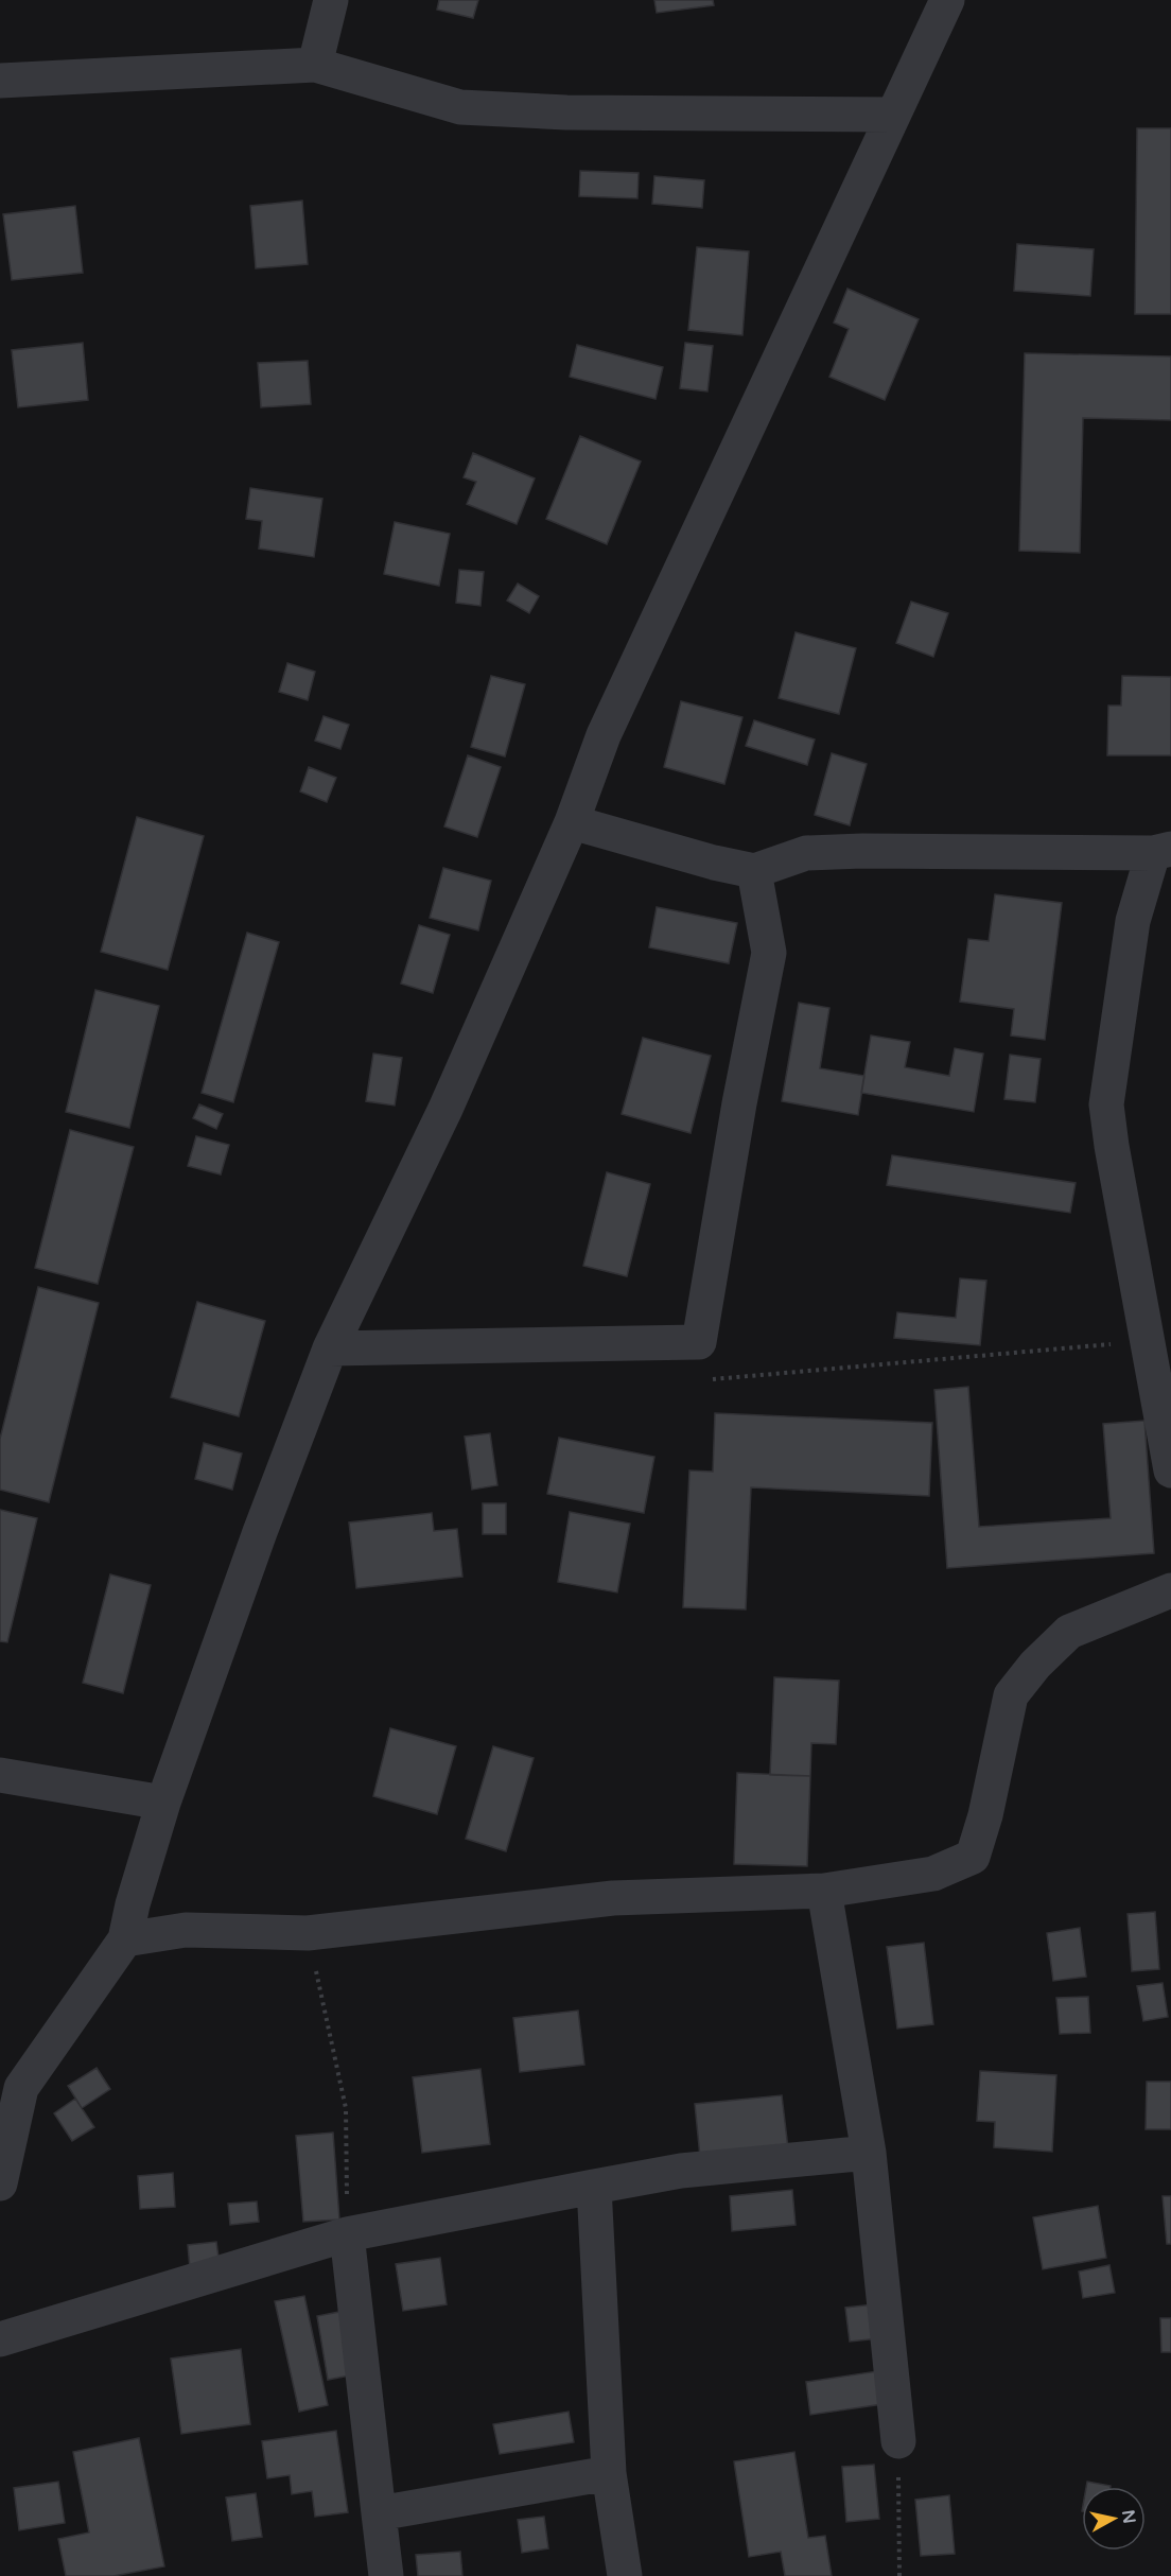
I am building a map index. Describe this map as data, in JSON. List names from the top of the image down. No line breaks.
{"north":"right"}
